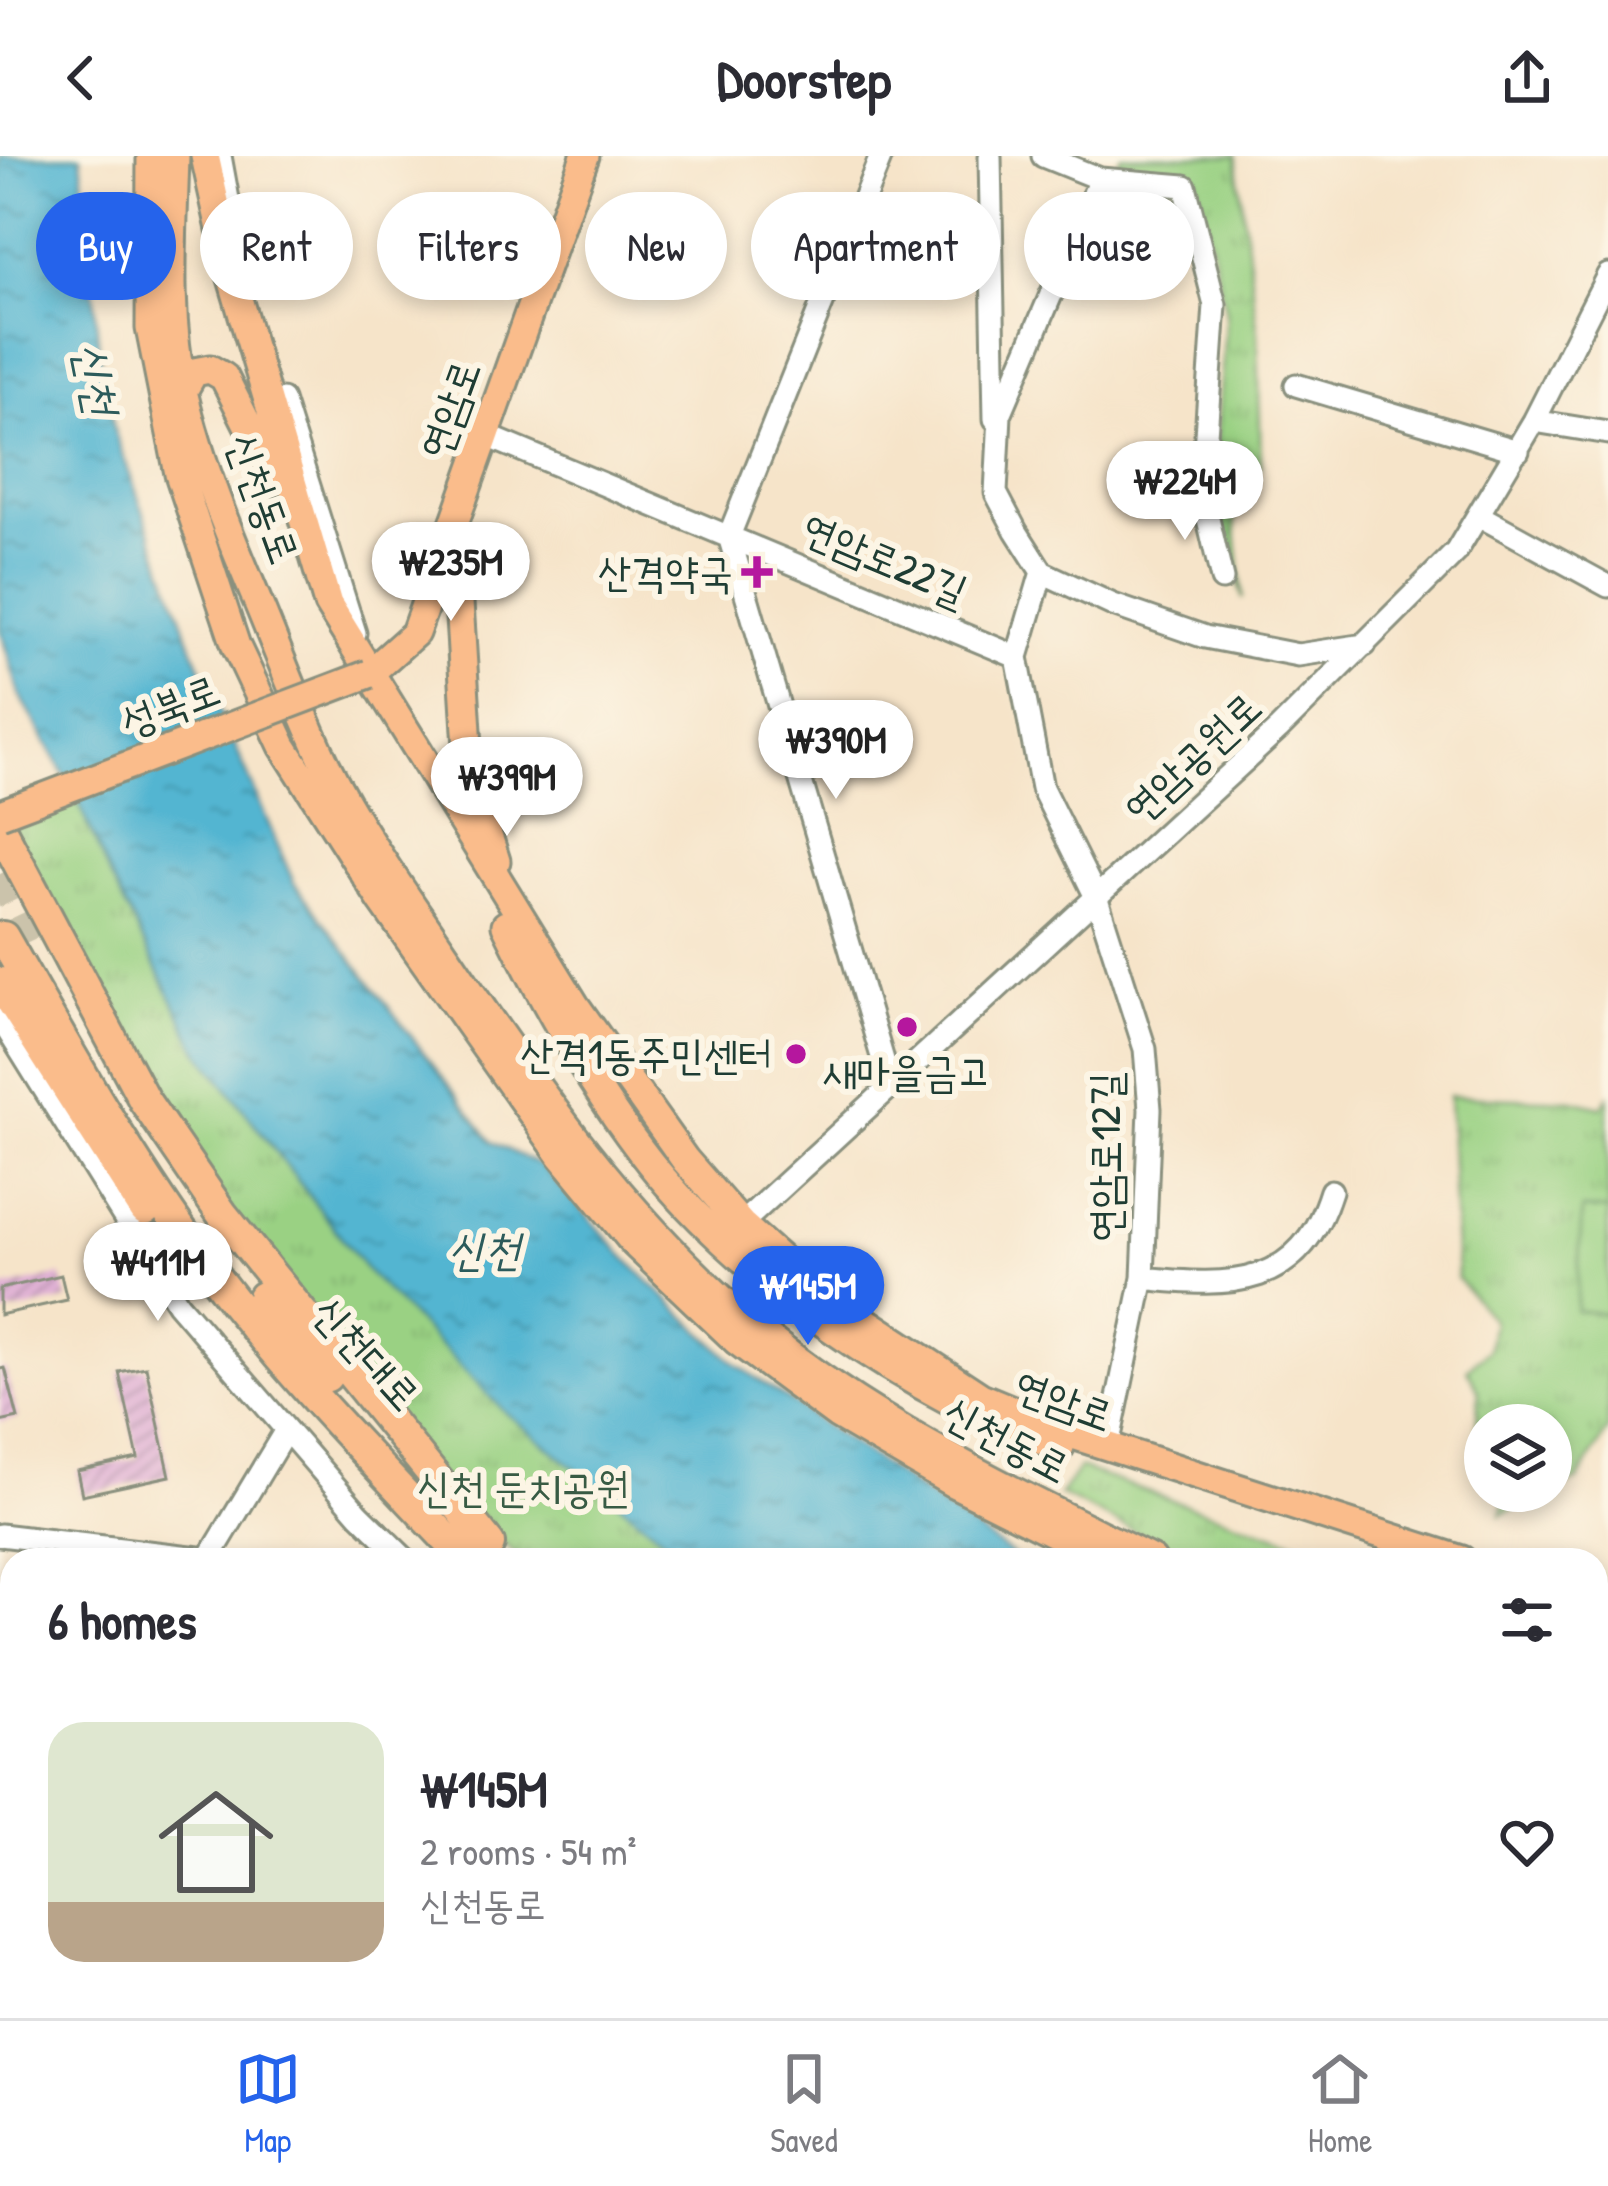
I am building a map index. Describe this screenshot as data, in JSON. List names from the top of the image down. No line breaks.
{"streets":{"highway":["신천대로"],"main road":["연암로","신천동로","성북로"],"street":["연암로22길","연암공원로","연암로12길"]},"crossings":[["연암로","연암로22길"],["연암로","성북로"],["연암로","연암공원로"],["연암로","연암로12길"],["연암공원로","연암로12길"]],"water":["신천"],"parks":["신천 둔치공원"],"places":{"health":["산격약국"],"other":["새마을금고","산격1동주민센터"]},"page":{"header":"Doorstep","chip":["Buy","Rent","Filters","New","Apartment","House"],"price":["₩224M","₩235M","₩390M","₩399M","₩411M","₩145M"],"heading":"6 homes","list":[{"name":"₩145M","note":"2 rooms · 54 m² · 신천동로"}],"tabs":["Map","Saved","Home"]}}
